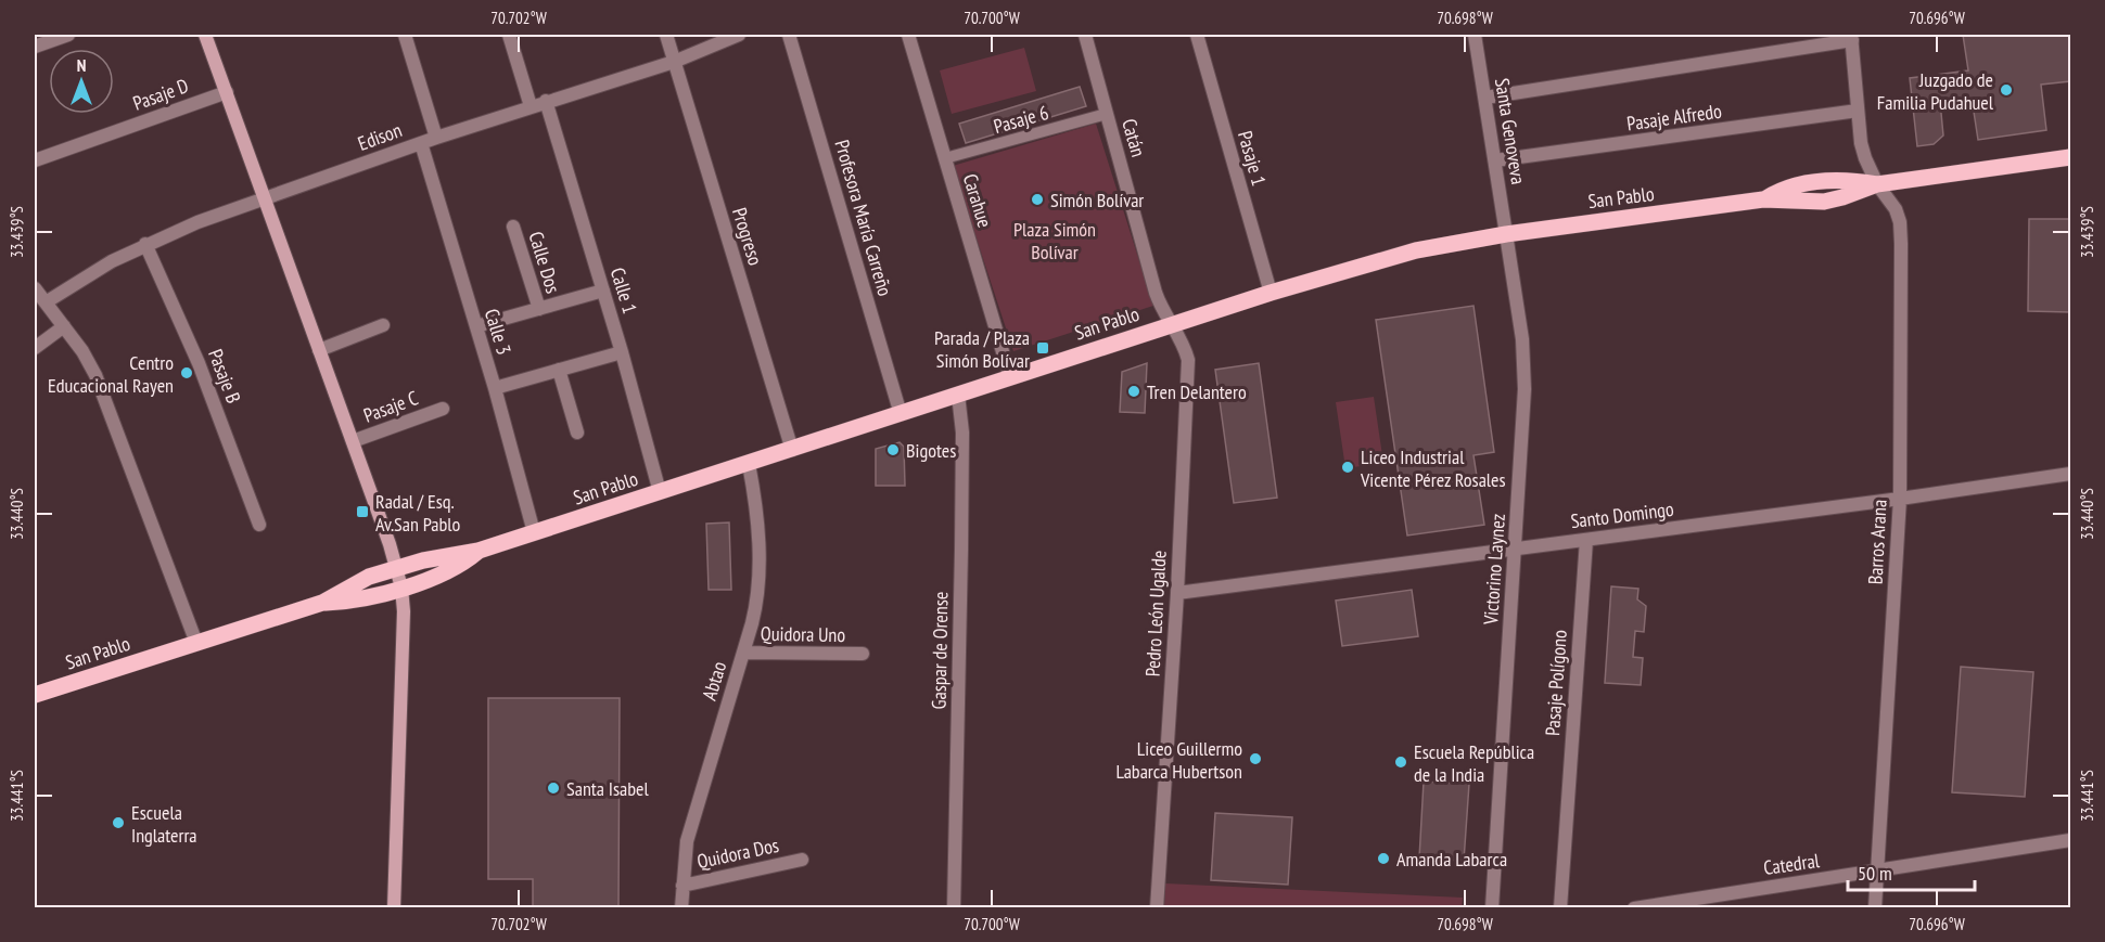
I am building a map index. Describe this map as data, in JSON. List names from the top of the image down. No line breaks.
{"streets":{"main road":["San Pablo"],"street":["Pasaje D","Pasaje Alfredo","Pasaje 6","Santa Genoveva","Edison","Catán","Pasaje 1","Carahue","Profesora María Carreño","Progreso","Calle Dos","Calle 1","Calle 3","Pasaje B","Pasaje C","Santo Domingo","Barros Arana","Victorino Laynez","Pedro León Ugalde","Quidora Uno","Gaspar de Orense","Abtao","Pasaje Polígono","Quidora Dos","Catedral"]},"crossings":[["Pasaje Alfredo","Santa Genoveva"],["Pasaje Alfredo","Barros Arana"],["Pasaje 6","Catán"],["Pasaje 6","Carahue"],["Santa Genoveva","San Pablo"],["Santa Genoveva","Victorino Laynez"],["Edison","Progreso"],["Edison","Calle 1"],["Edison","Calle 3"],["Edison","Pasaje B"],["Catán","San Pablo"],["Catán","Pedro León Ugalde"],["Pasaje 1","San Pablo"],["San Pablo","Carahue"],["San Pablo","Profesora María Carreño"],["San Pablo","Progreso"],["San Pablo","Calle 1"],["San Pablo","Calle 3"],["San Pablo","Barros Arana"],["San Pablo","Victorino Laynez"],["San Pablo","Pedro León Ugalde"],["San Pablo","Gaspar de Orense"],["San Pablo","Abtao"],["Santo Domingo","Barros Arana"],["Santo Domingo","Victorino Laynez"],["Santo Domingo","Pedro León Ugalde"],["Santo Domingo","Pasaje Polígono"],["Barros Arana","Catedral"],["Quidora Uno","Abtao"],["Abtao","Quidora Dos"]],"parks":["Plaza Simón Bolívar"],"places":{"other":["Juzgado de Familia Pudahuel","Simón Bolívar","Centro Educacional Rayen","Tren Delantero","Bigotes","Liceo Industrial Vicente Pérez Rosales","Liceo Guillermo Labarca Hubertson","Escuela República de la India","Santa Isabel","Escuela Inglaterra","Amanda Labarca"],"transit":["Parada / Plaza Simón Bolívar","Radal / Esq. Av.San Pablo"]},"scale_bar":"50 m","north":"top","coordinates":["70.702°W","70.700°W","70.698°W","70.696°W","33.439°S","33.440°S","33.441°S"]}
